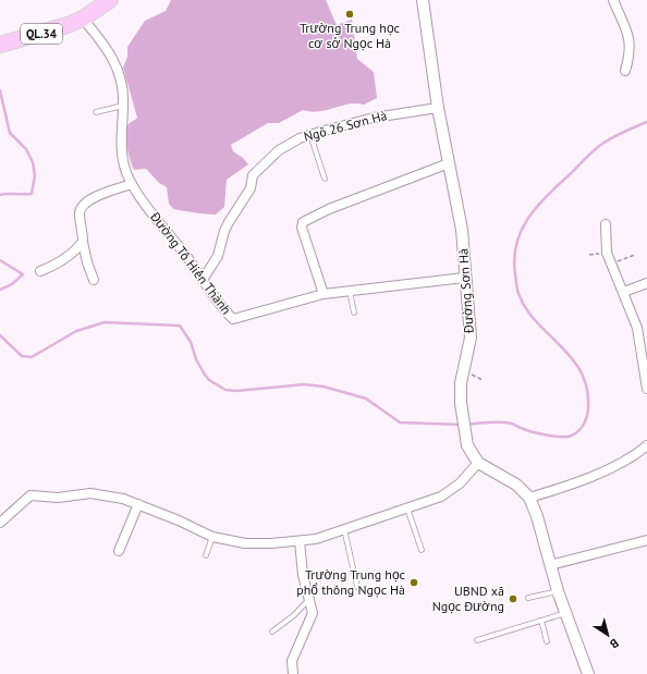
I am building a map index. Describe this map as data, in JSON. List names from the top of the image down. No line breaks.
{"streets":{"highway":["QL.34"],"street":["Ngõ 26 Sơn Hà","Đường Tô Hiến Thành","Đường Sơn Hà"]},"crossings":[["QL.34","Đường Tô Hiến Thành"],["Ngõ 26 Sơn Hà","Đường Tô Hiến Thành"],["Ngõ 26 Sơn Hà","Đường Sơn Hà"],["Đường Tô Hiến Thành","Đường Sơn Hà"]],"places":["Trường Trung học cơ sở Ngọc Hà","Trường Trung học phổ thông Ngọc Hà","UBND xã Ngọc Đường"],"north":"bottom right"}
